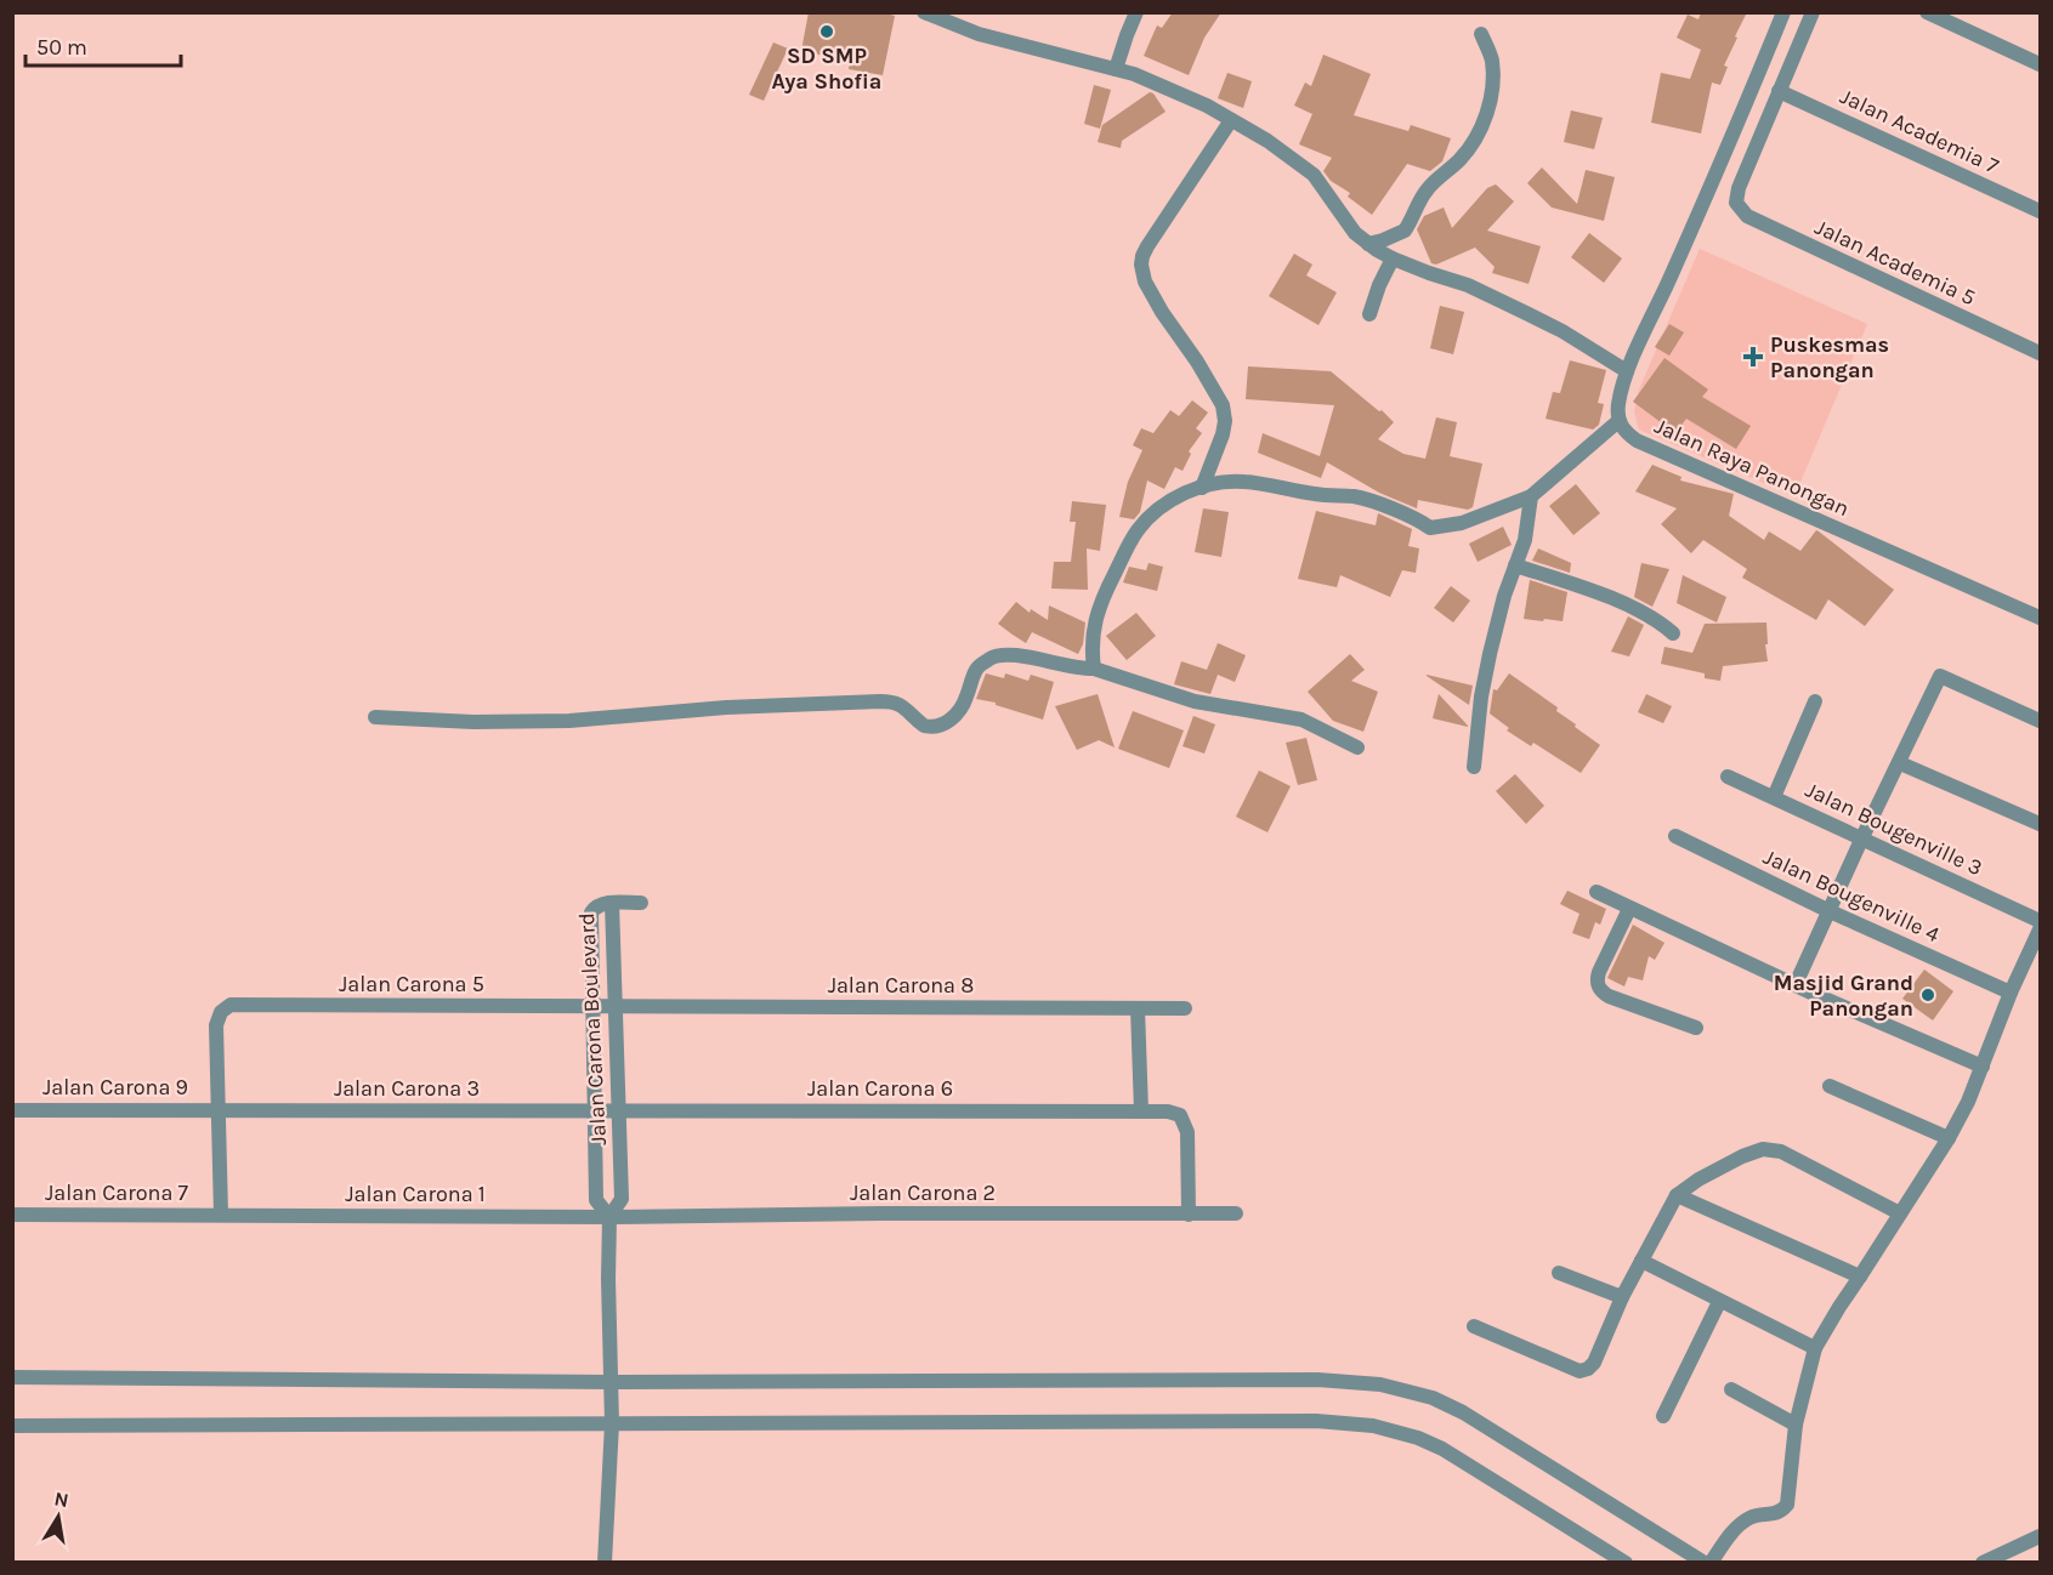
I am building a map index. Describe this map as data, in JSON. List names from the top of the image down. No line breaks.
{"streets":{"street":["Jalan Academia 7","Jalan Academia 5","Jalan Raya Panongan","Jalan Bougenville 3","Jalan Bougenville 4","Jalan Carona 5","Jalan Carona 8","Jalan Carona Boulevard","Jalan Carona 9","Jalan Carona 3","Jalan Carona 6","Jalan Carona 7","Jalan Carona 2","Jalan Carona 1"]},"crossings":[["Jalan Academia 7","Jalan Academia 5"],["Jalan Carona 5","Jalan Carona 8"],["Jalan Carona 5","Jalan Carona Boulevard"],["Jalan Carona 5","Jalan Carona 9"],["Jalan Carona 5","Jalan Carona 3"],["Jalan Carona 8","Jalan Carona Boulevard"],["Jalan Carona Boulevard","Jalan Carona 3"],["Jalan Carona Boulevard","Jalan Carona 6"],["Jalan Carona Boulevard","Jalan Carona 2"],["Jalan Carona Boulevard","Jalan Carona 1"],["Jalan Carona 9","Jalan Carona 3"],["Jalan Carona 3","Jalan Carona 6"],["Jalan Carona 6","Jalan Carona 2"],["Jalan Carona 7","Jalan Carona 1"],["Jalan Carona 2","Jalan Carona 1"]],"places":{"other":["SD SMP Aya Shofia","Masjid Grand Panongan"],"health":["Puskesmas Panongan"]},"scale_bar":"50 m","north":"top"}
